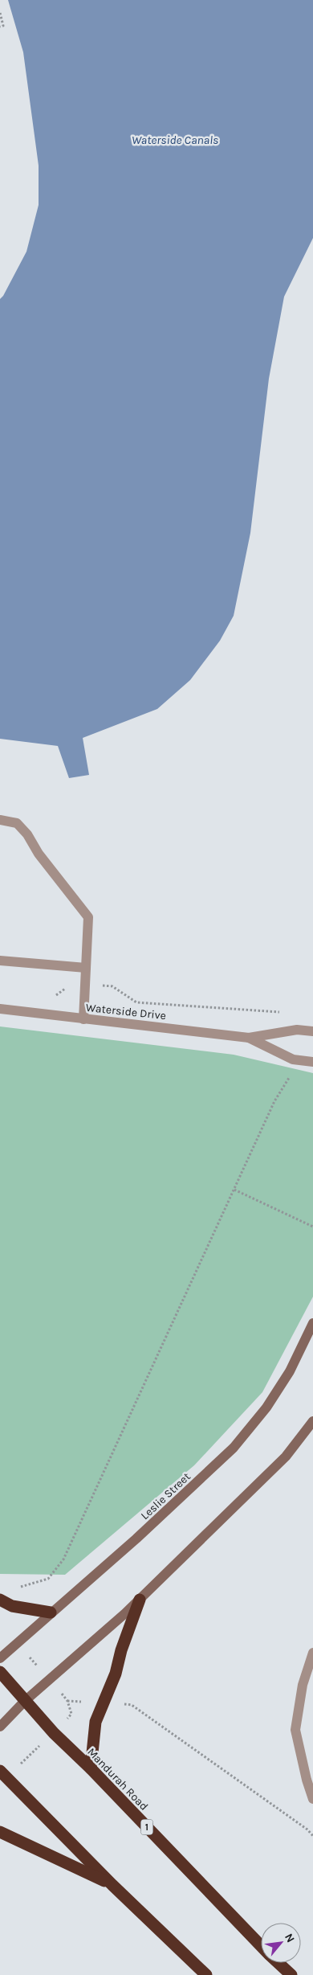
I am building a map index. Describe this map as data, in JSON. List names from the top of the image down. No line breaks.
{"streets":{"highway":["Mandurah Road","1"],"street":["Waterside Drive","Leslie Street"]},"water":["Waterside Canals"],"north":"top right"}
